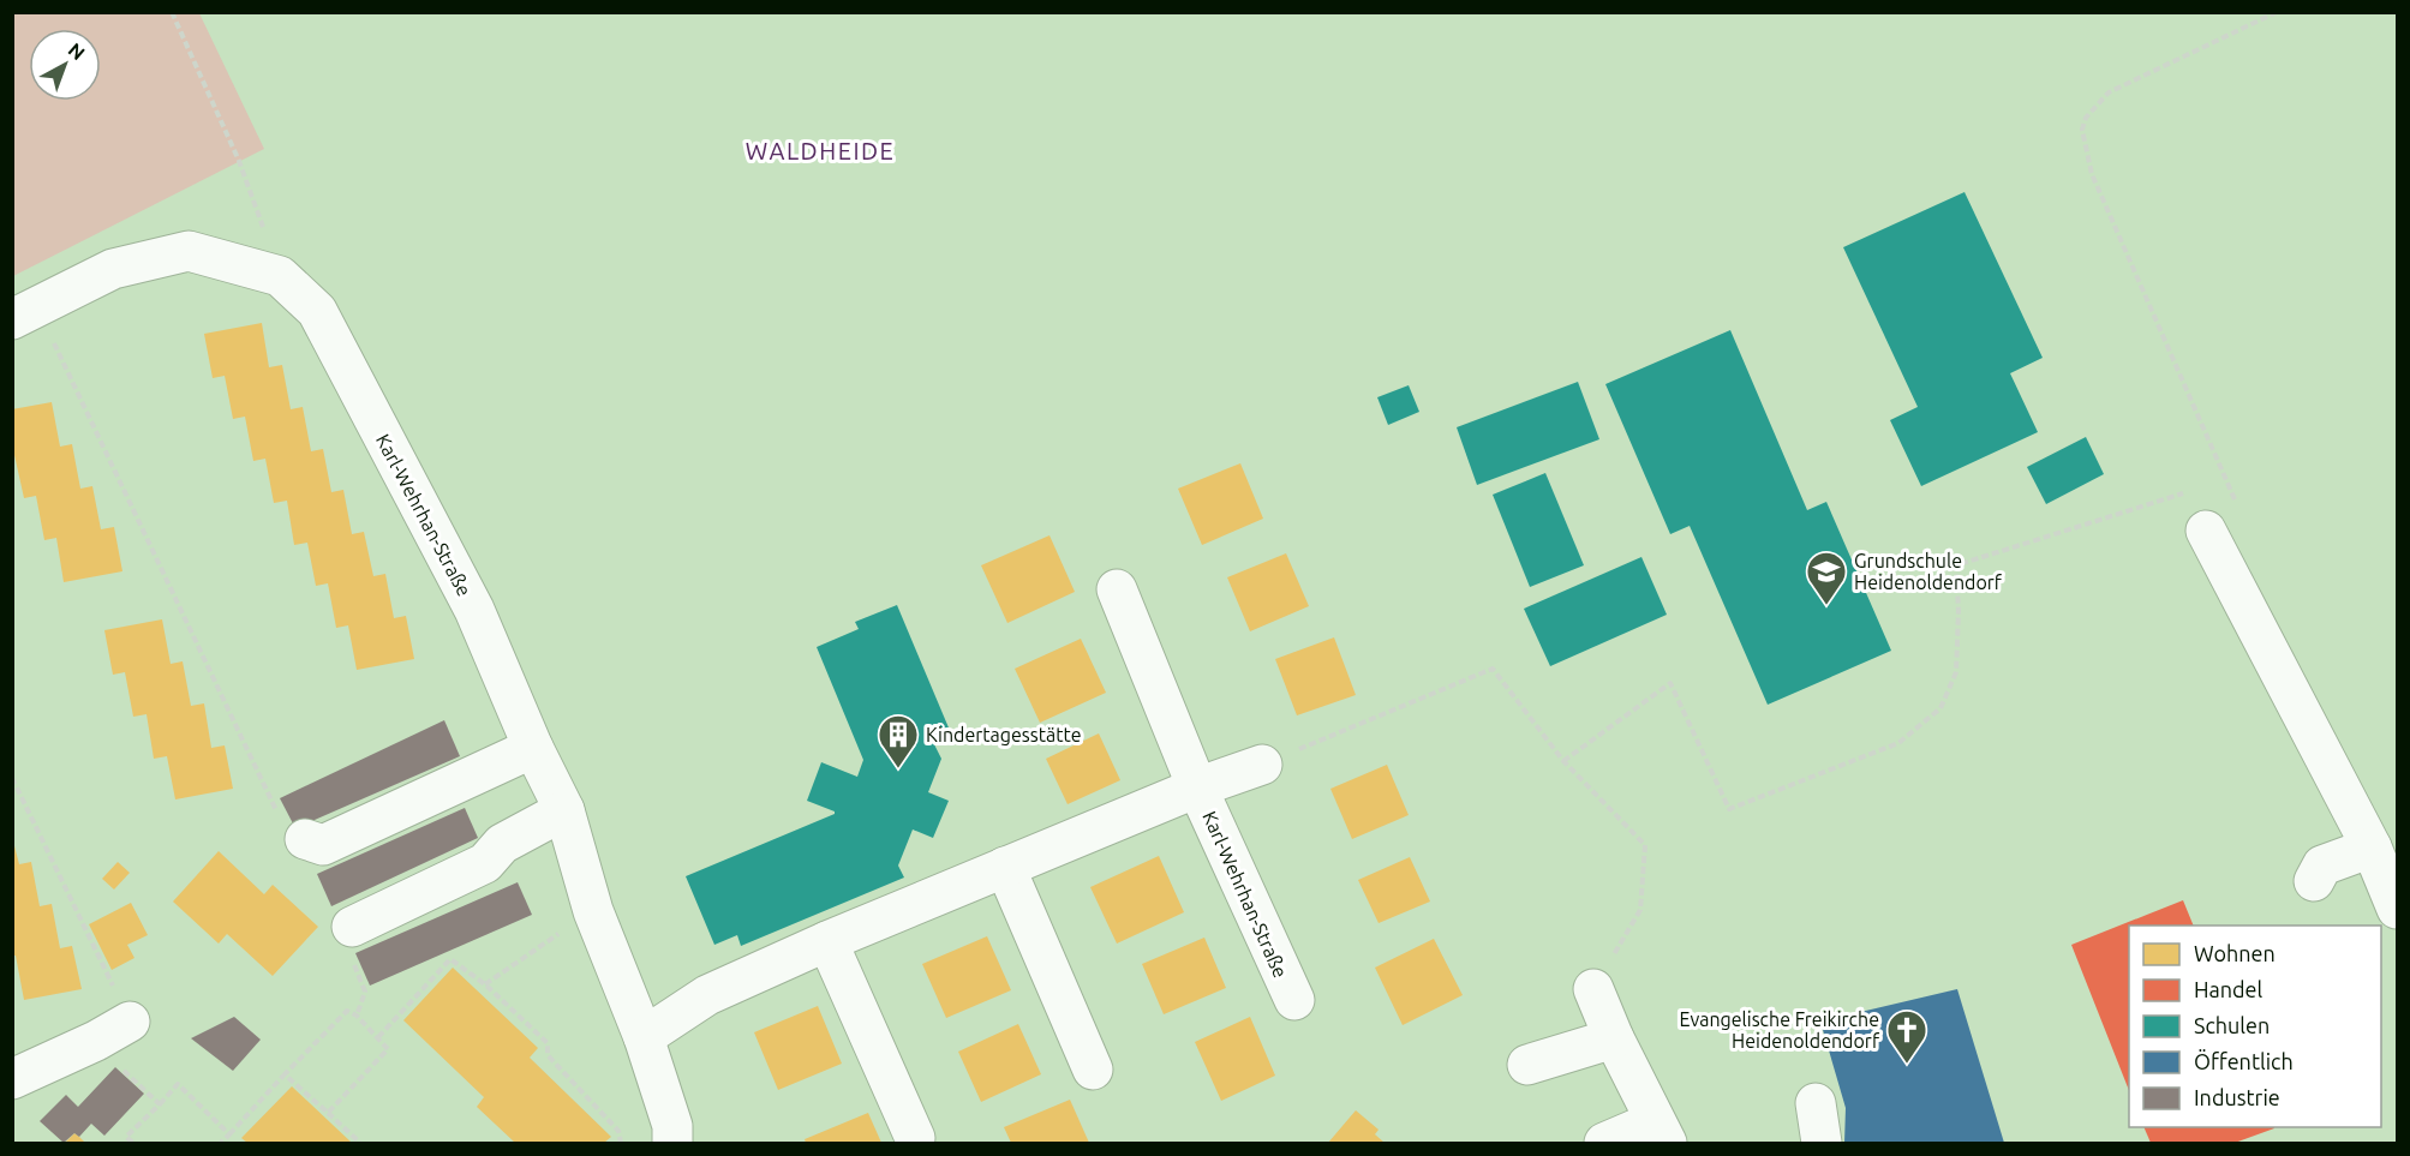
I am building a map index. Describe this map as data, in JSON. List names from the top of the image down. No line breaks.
{"streets":{"street":["Karl-Wehrhan-Straße"]},"districts":["WALDHEIDE"],"places":{"school or university":["Grundschule Heidenoldendorf"],"building":["Kindertagesstätte"],"church":["Evangelische Freikirche Heidenoldendorf"]},"legend":["Wohnen","Handel","Schulen","Öffentlich","Industrie"],"north":"top right"}
